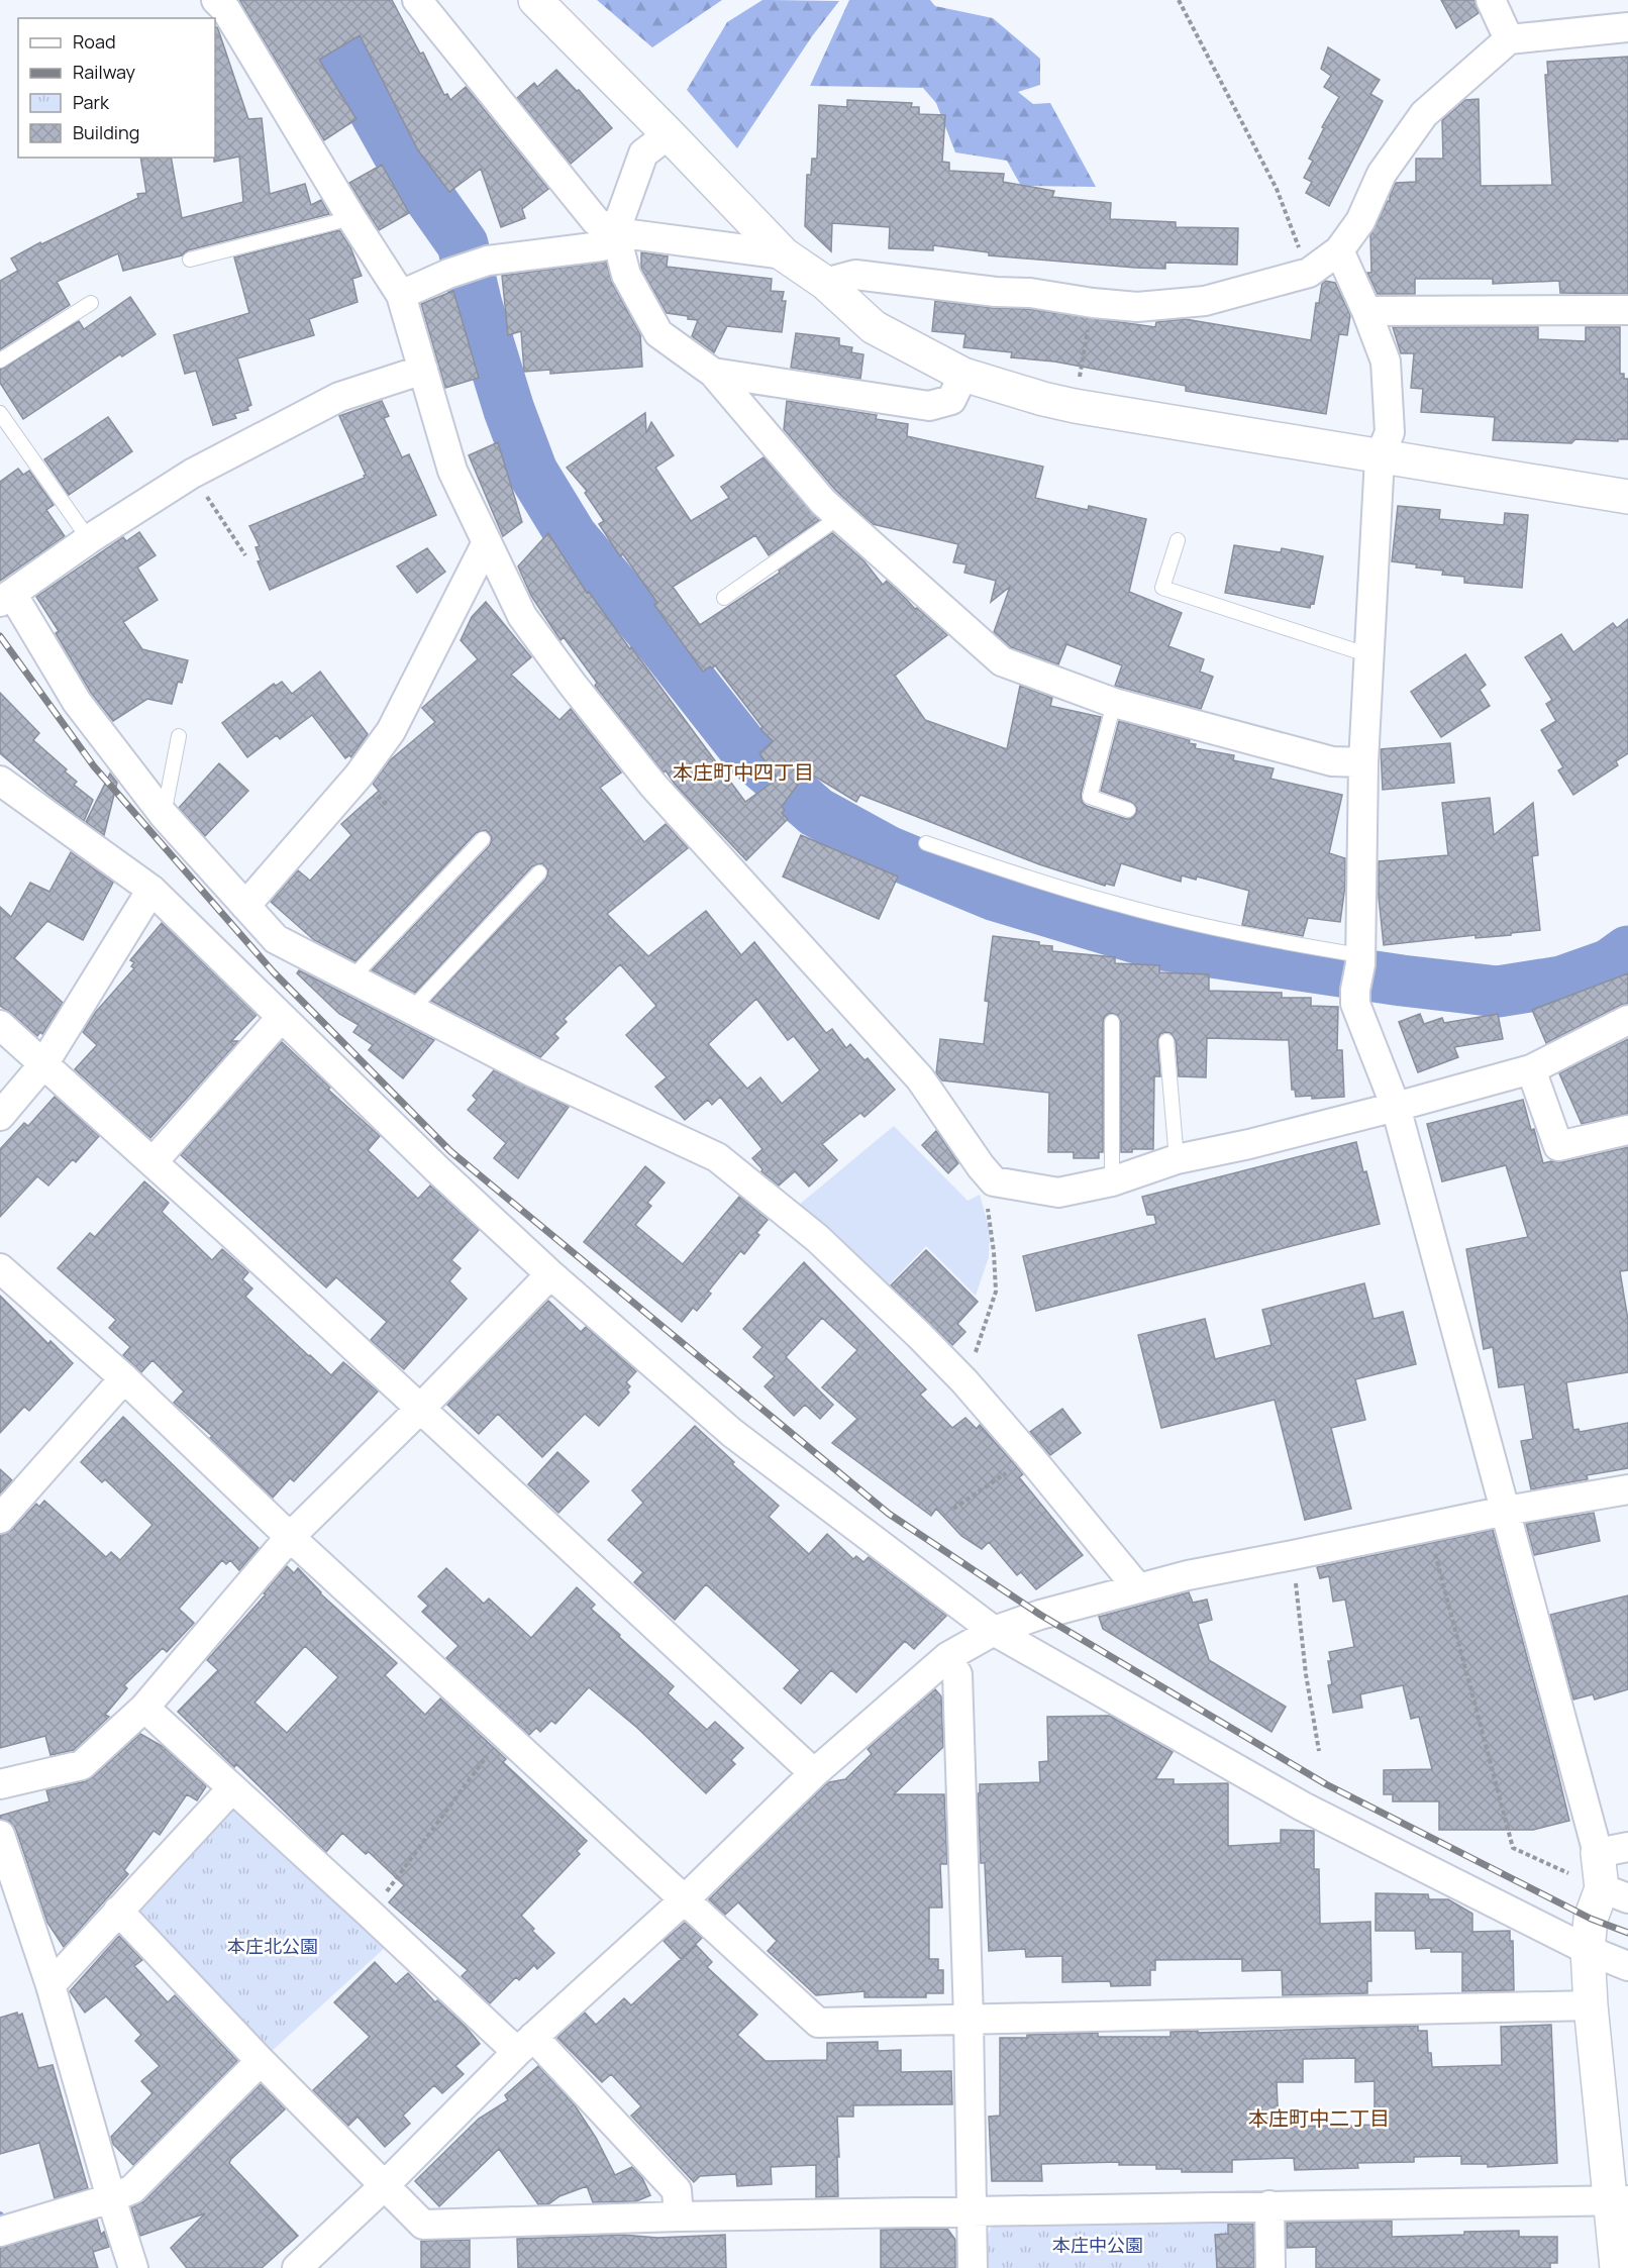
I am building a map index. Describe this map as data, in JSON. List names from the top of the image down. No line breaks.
{"districts":["本庄町中四丁目","本庄町中二丁目"],"parks":["本庄北公園","本庄中公園"],"legend":["Road","Railway","Park","Building"]}
